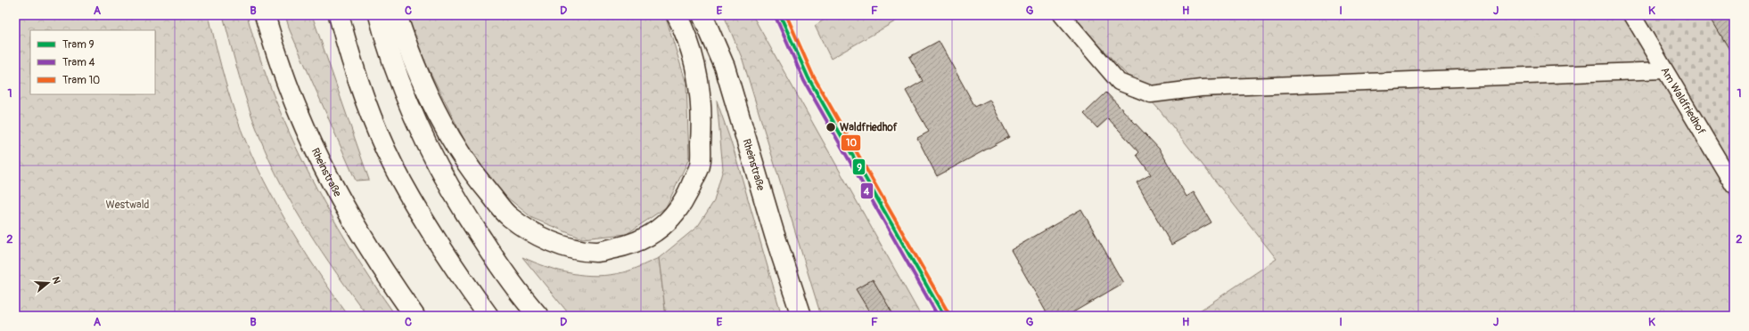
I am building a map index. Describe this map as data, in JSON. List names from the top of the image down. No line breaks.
{"streets":{"main road":["Rheinstraße"],"street":["Am Waldfriedhof"]},"parks":["Westwald"],"places":["Waldfriedhof"],"lines":["tram line 9","tram line 10","tram line 4"],"legend":["Tram 9","Tram 4","Tram 10"],"north":"right","grid":{"columns":["A","B","C","D","E","F","G","H","I","J","K"],"rows":["1","2"]}}
